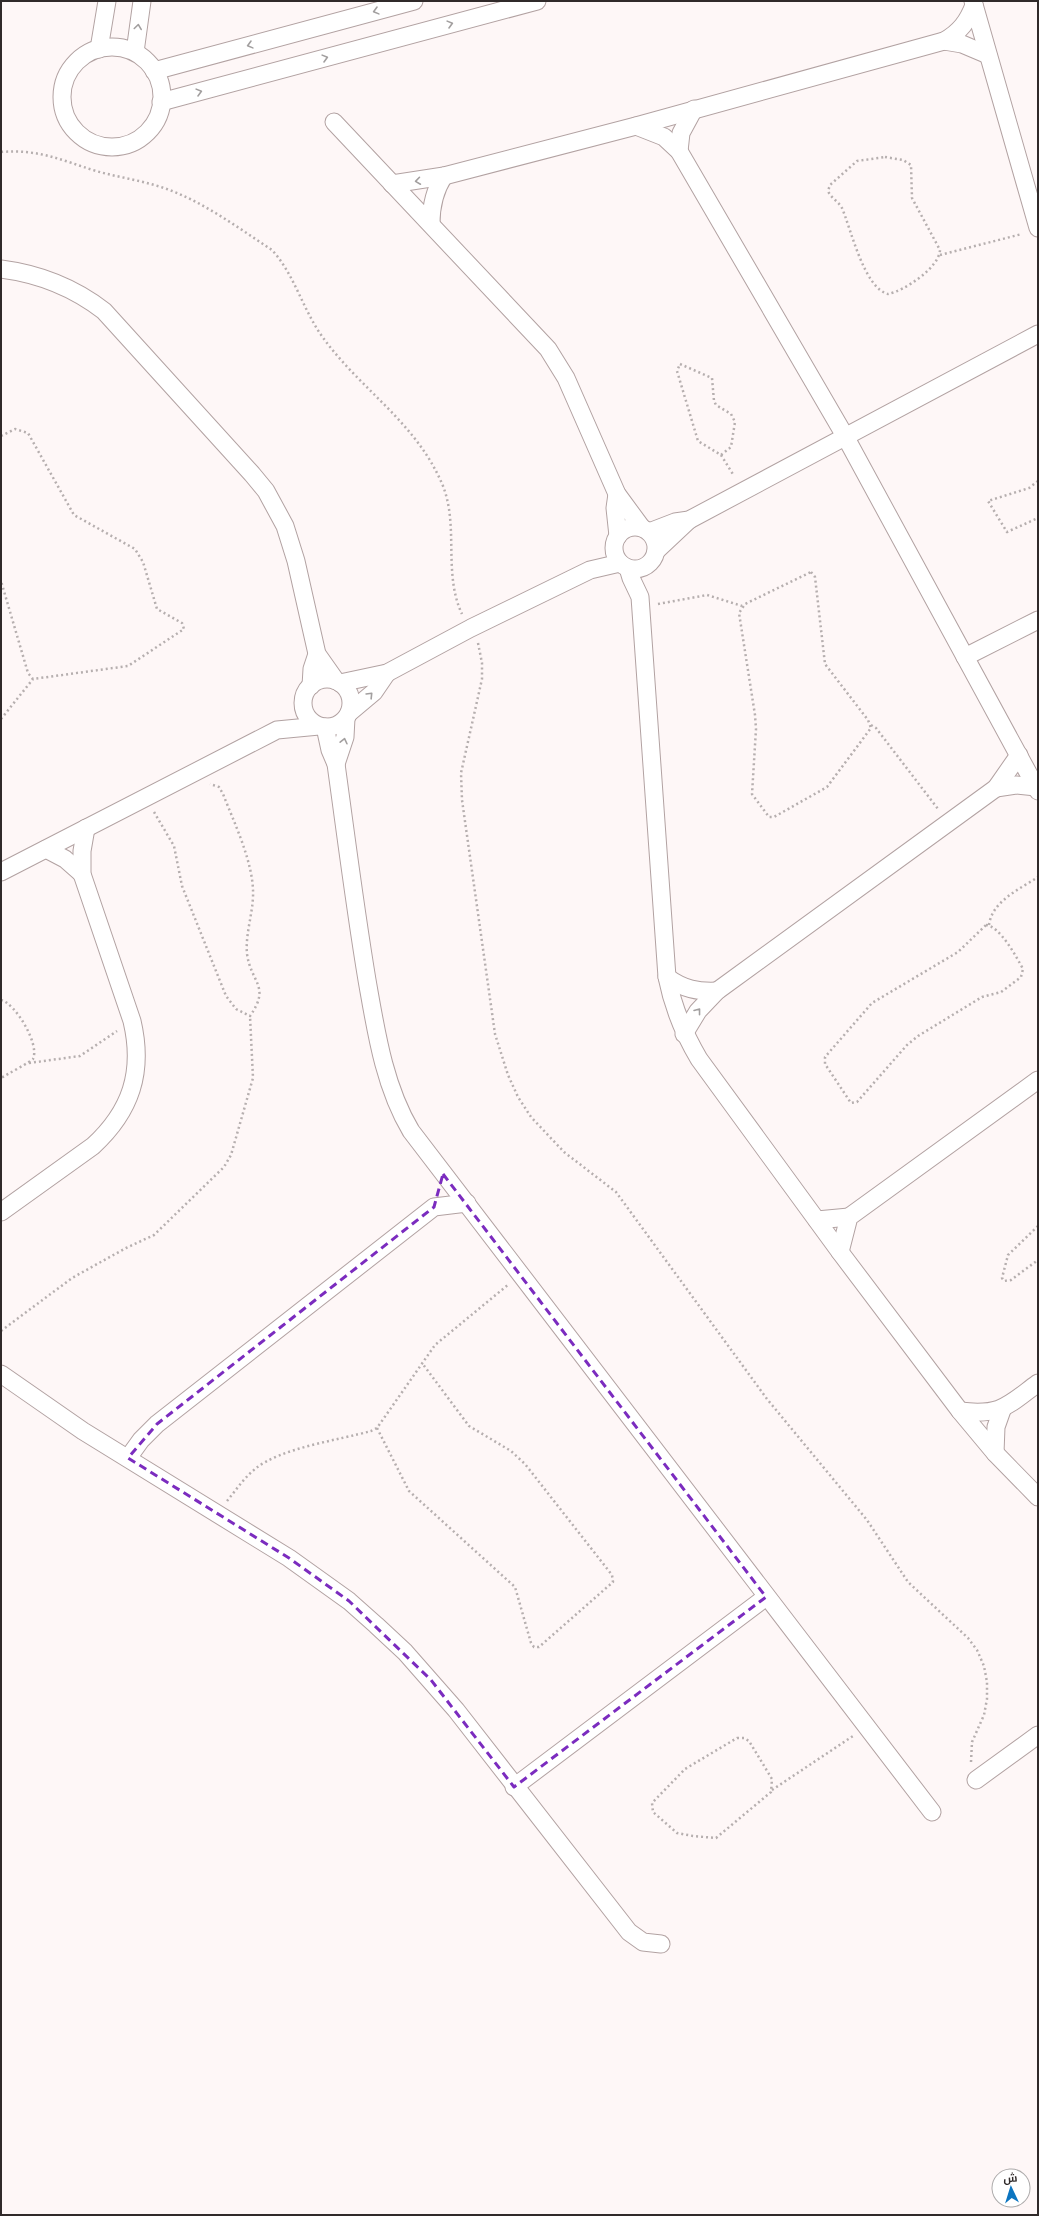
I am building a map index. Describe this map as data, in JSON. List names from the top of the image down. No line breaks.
{"north":"top"}
